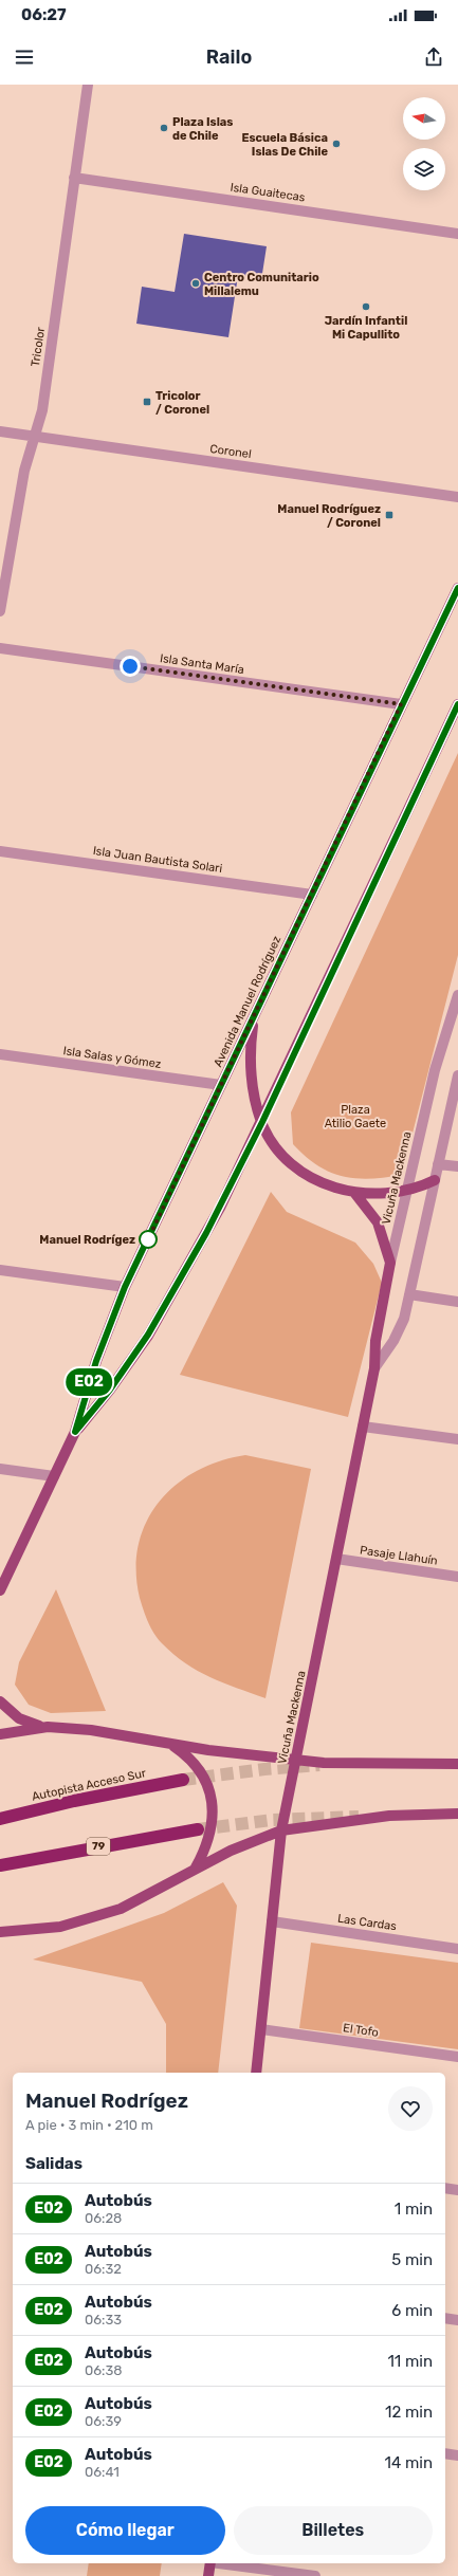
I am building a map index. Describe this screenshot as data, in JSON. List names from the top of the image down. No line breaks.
{"streets":{"highway":["Autopista Acceso Sur","79"],"main road":["Avenida Manuel Rodríguez","Vicuña Mackenna"],"street":["Isla Guaitecas","Tricolor","Coronel","Isla Santa María","Isla Juan Bautista Solari","Isla Salas y Gómez","Pasaje Llahuín","Las Cardas","El Tofo"]},"crossings":[["Isla Guaitecas","Tricolor"],["Tricolor","Coronel"],["Isla Santa María","Avenida Manuel Rodríguez"],["Isla Juan Bautista Solari","Avenida Manuel Rodríguez"],["Avenida Manuel Rodríguez","Isla Salas y Gómez"],["Vicuña Mackenna","Pasaje Llahuín"],["Vicuña Mackenna","Las Cardas"],["Vicuña Mackenna","El Tofo"]],"parks":["Plaza Atilio Gaete"],"places":{"other":["Plaza Islas de Chile","Escuela Básica Islas De Chile","Centro Comunitario Millalemu","Jardín Infantil Mi Capullito","Manuel Rodrígez"],"transit":["Tricolor / Coronel","Manuel Rodríguez / Coronel"]},"lines":["bus line E02"],"north":"left","page":{"status":"06:27","header":"Railo","on_map":"E02","heading":[["Manuel Rodrígez","A pie · 3 min · 210 m"],"Salidas"],"list":[{"mark":"E02","name":"Autobús","note":"06:28","value":"1 min"},{"mark":"E02","name":"Autobús","note":"06:32","value":"5 min"},{"mark":"E02","name":"Autobús","note":"06:33","value":"6 min"},{"mark":"E02","name":"Autobús","note":"06:38","value":"11 min"},{"mark":"E02","name":"Autobús","note":"06:39","value":"12 min"},{"mark":"E02","name":"Autobús","note":"06:41","value":"14 min"}],"buttons":["Cómo llegar","Billetes"]}}
